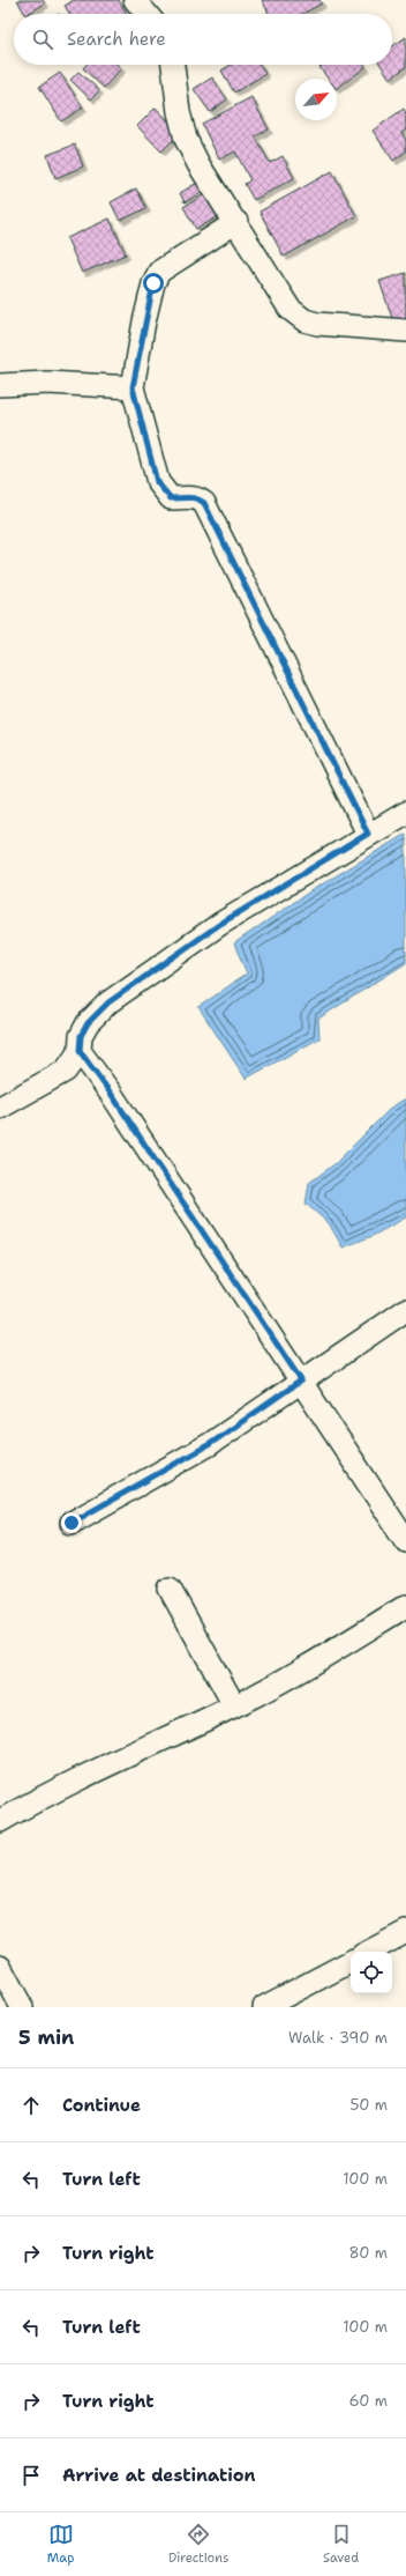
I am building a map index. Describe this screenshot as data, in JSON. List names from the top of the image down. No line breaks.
{"north":"top right","page":{"search":"Search here","heading":["5 min","Walk · 390 m"],"list":[["Continue","50 m"],["Turn left","100 m"],["Turn right","80 m"],["Turn left","100 m"],["Turn right","60 m"],"Arrive at destination"],"nav":["Map","Directions","Saved"]}}
